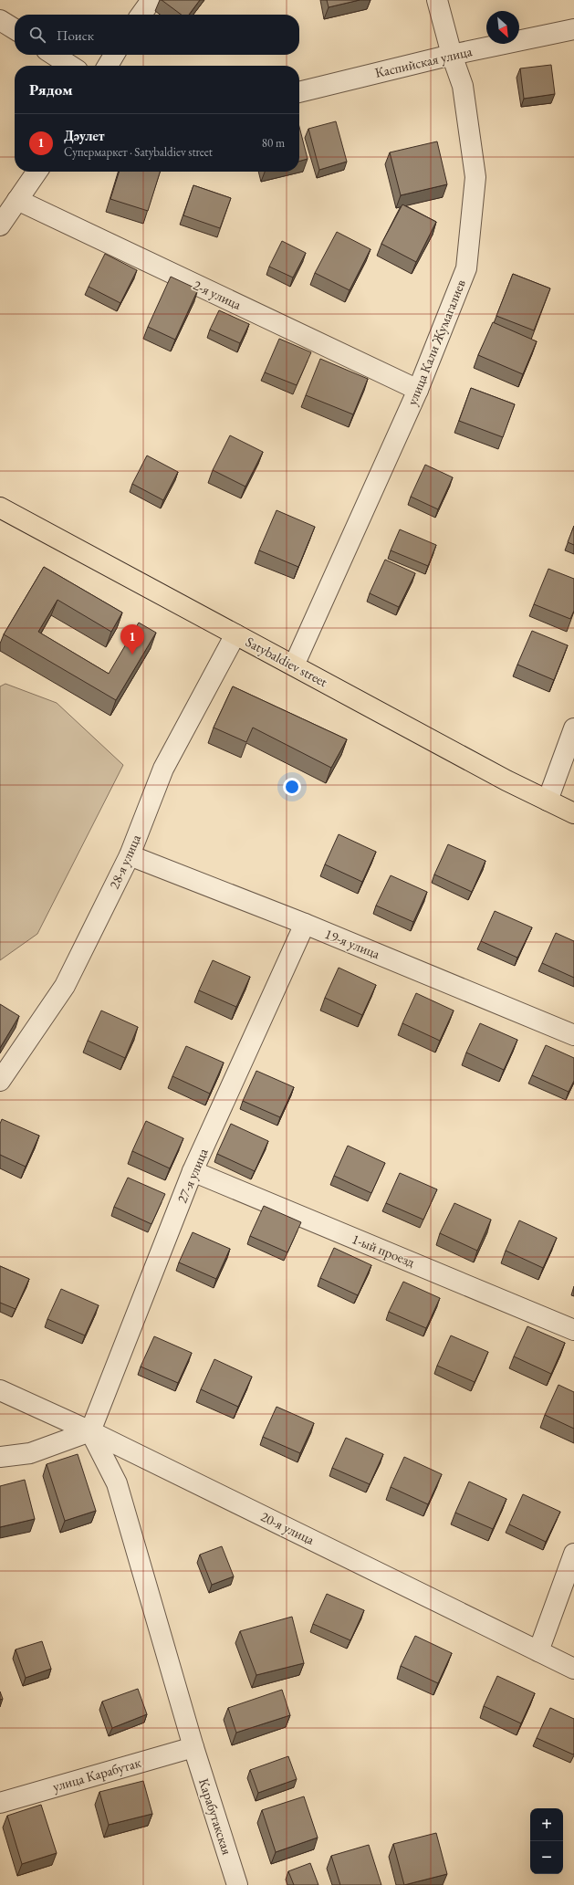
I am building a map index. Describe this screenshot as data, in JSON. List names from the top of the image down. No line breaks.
{"streets":{"main road":["Satybaldiev street"],"street":["Каспийская улица","2-я улица","улица Кали Жумагалиев","28-я улица","19-я улица","27-я улица","1-ый проезд","20-я улица","улица Карабутак","Карабутакская"]},"crossings":[["Каспийская улица","улица Кали Жумагалиев"],["2-я улица","улица Кали Жумагалиев"],["улица Кали Жумагалиев","Satybaldiev street"],["Satybaldiev street","28-я улица"],["28-я улица","19-я улица"],["19-я улица","27-я улица"],["27-я улица","1-ый проезд"],["27-я улица","20-я улица"],["27-я улица","Карабутакская"],["20-я улица","Карабутакская"],["улица Карабутак","Карабутакская"]],"north":"bottom right","page":{"search":"Поиск","heading":"Рядом","list":[{"mark":"1","name":"Дәулет","note":"Супермаркет · Satybaldiev street","value":"80 m"}],"pins":"1","map_buttons":["+","−"]}}
